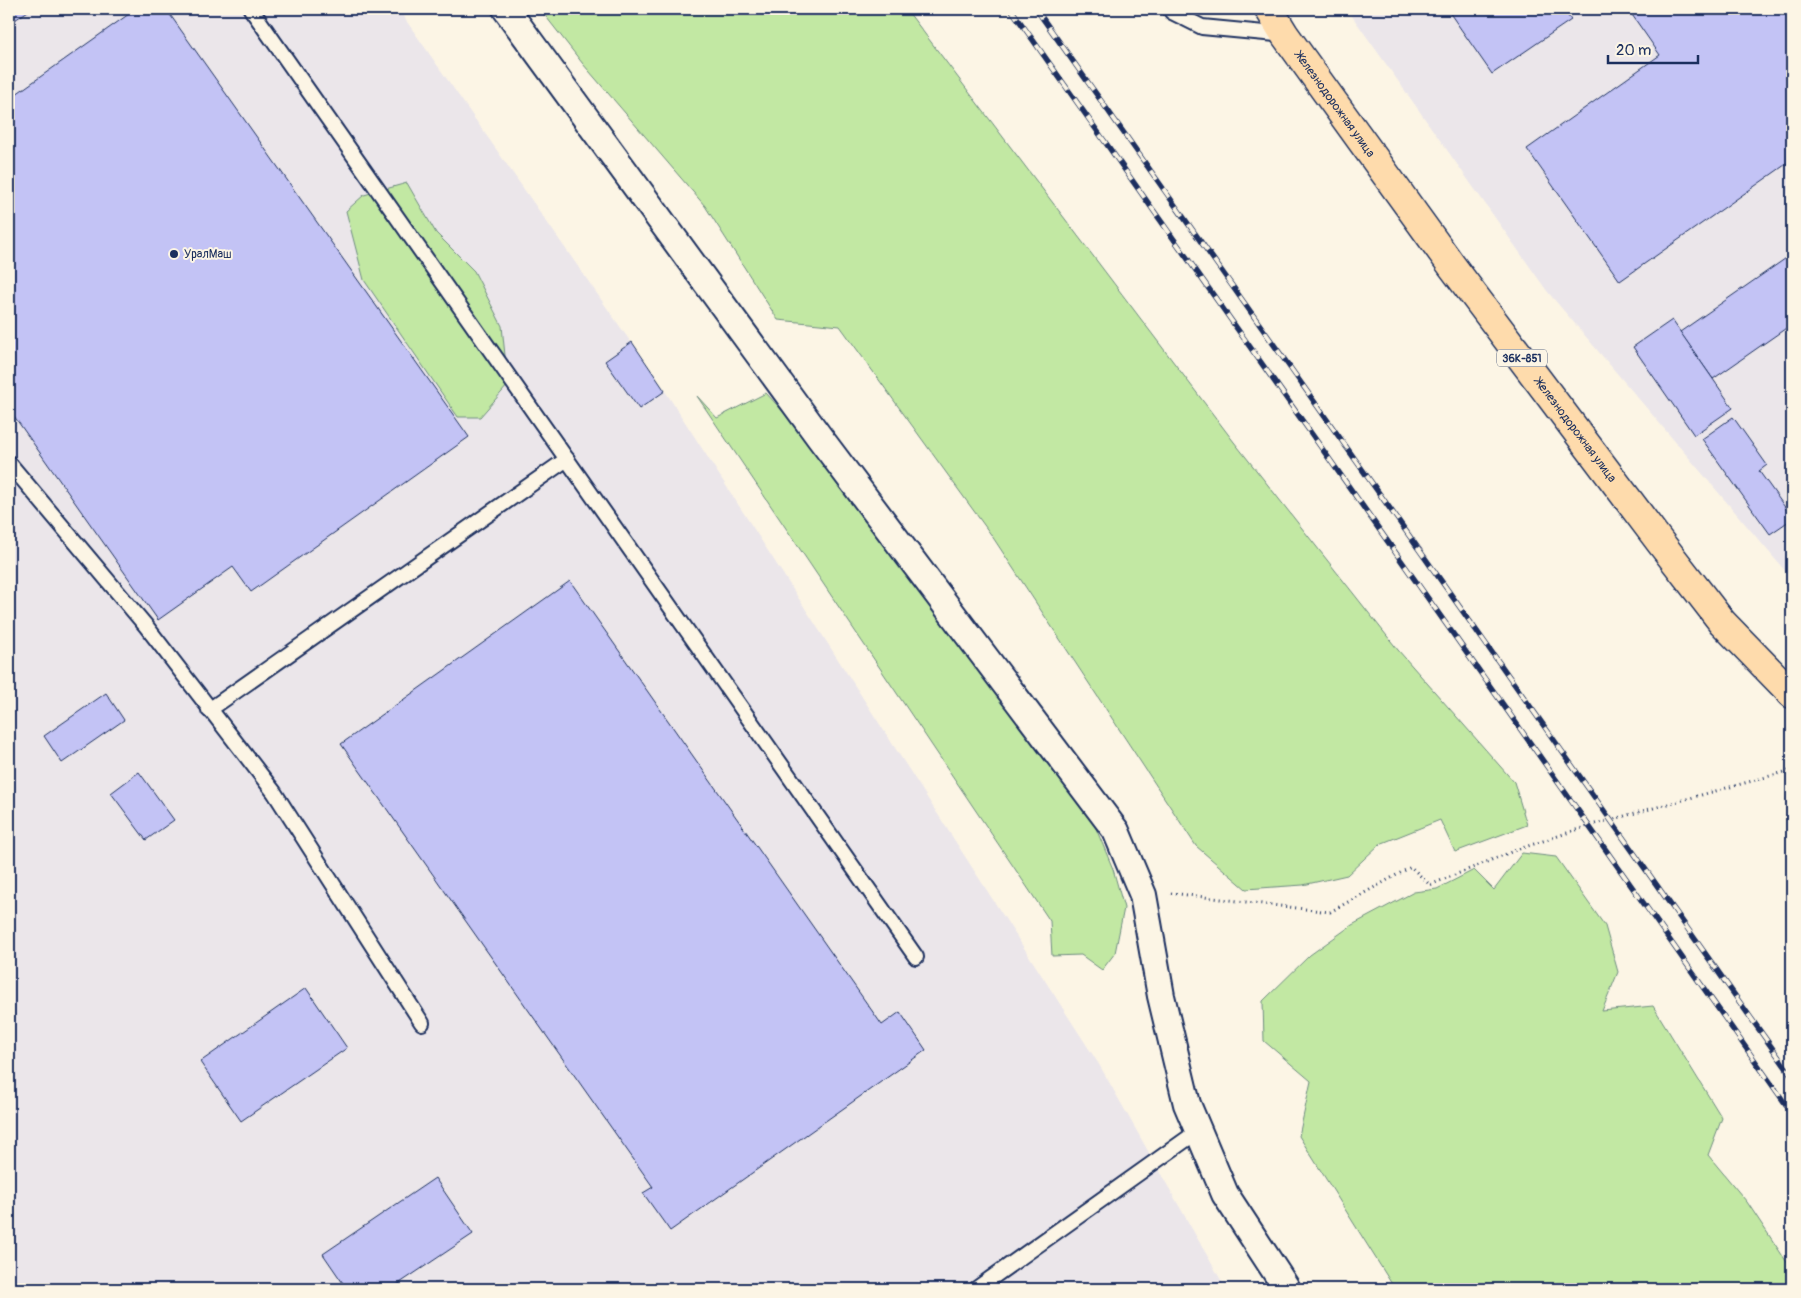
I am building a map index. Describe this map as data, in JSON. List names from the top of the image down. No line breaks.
{"streets":{"main road":["Железнодорожная улица","36К-851"]},"places":["УралМаш"],"scale_bar":"20 m"}
